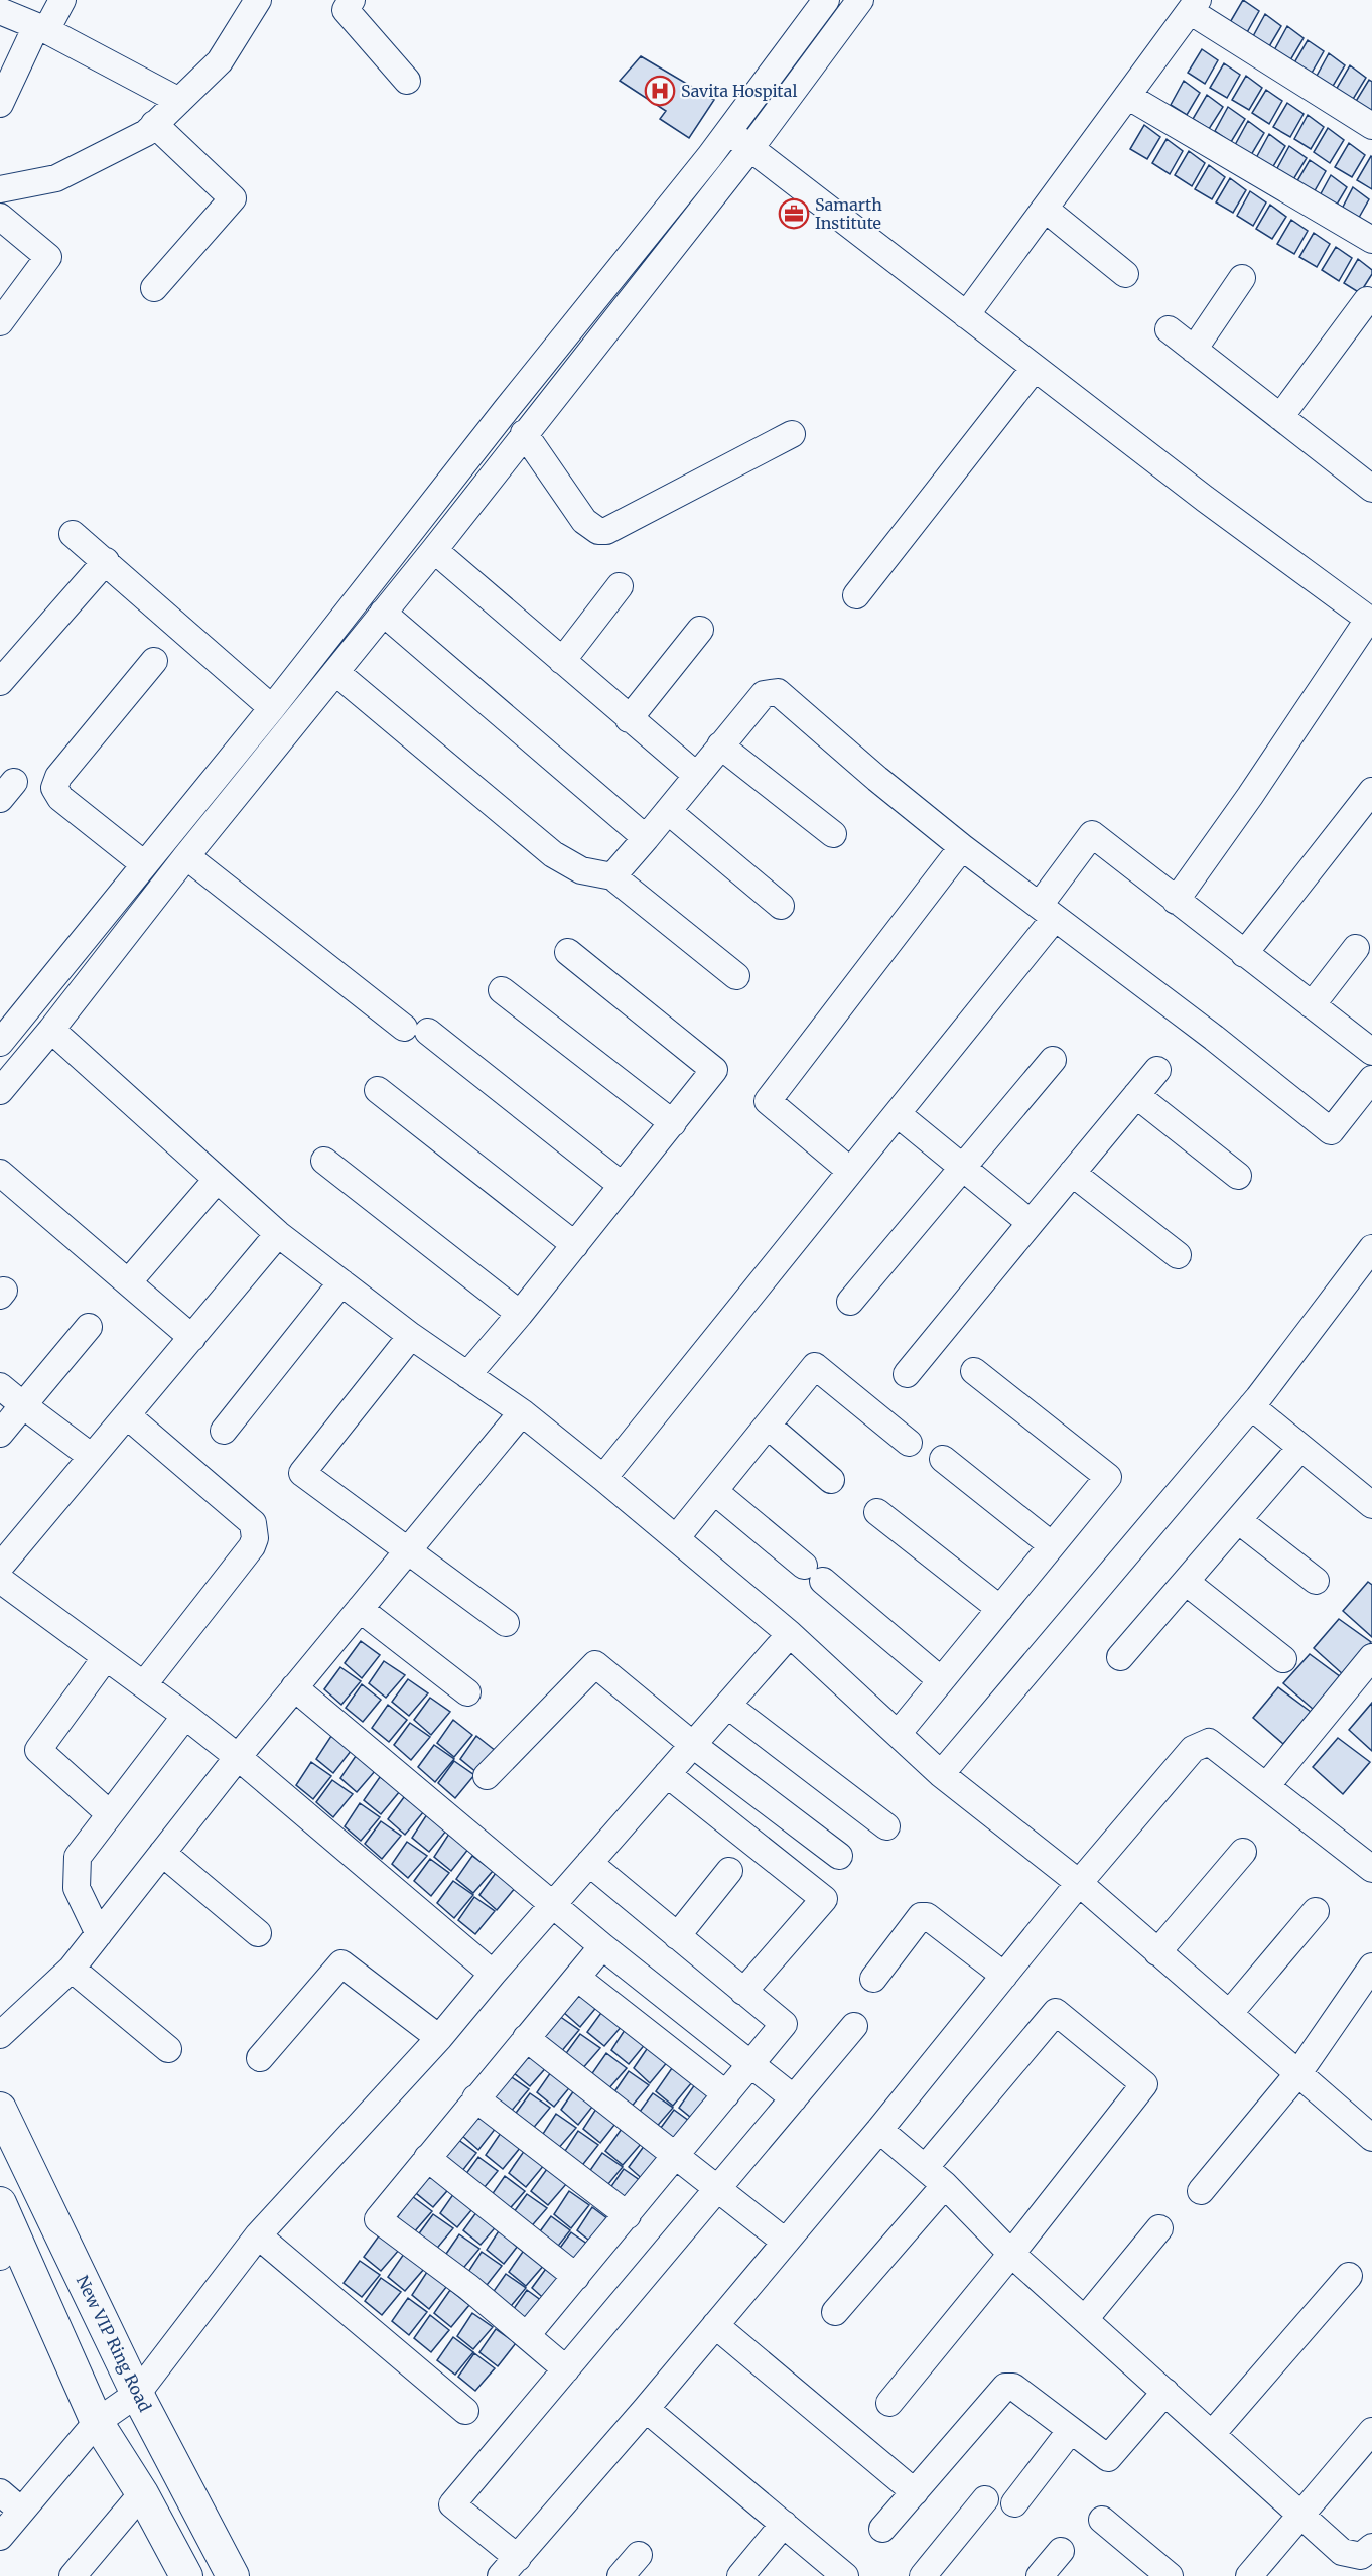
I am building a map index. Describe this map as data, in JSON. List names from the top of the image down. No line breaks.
{"streets":{"main road":["New VIP Ring Road"]},"places":{"hospital":["Savita Hospital"],"office":["Samarth Institute"]}}
